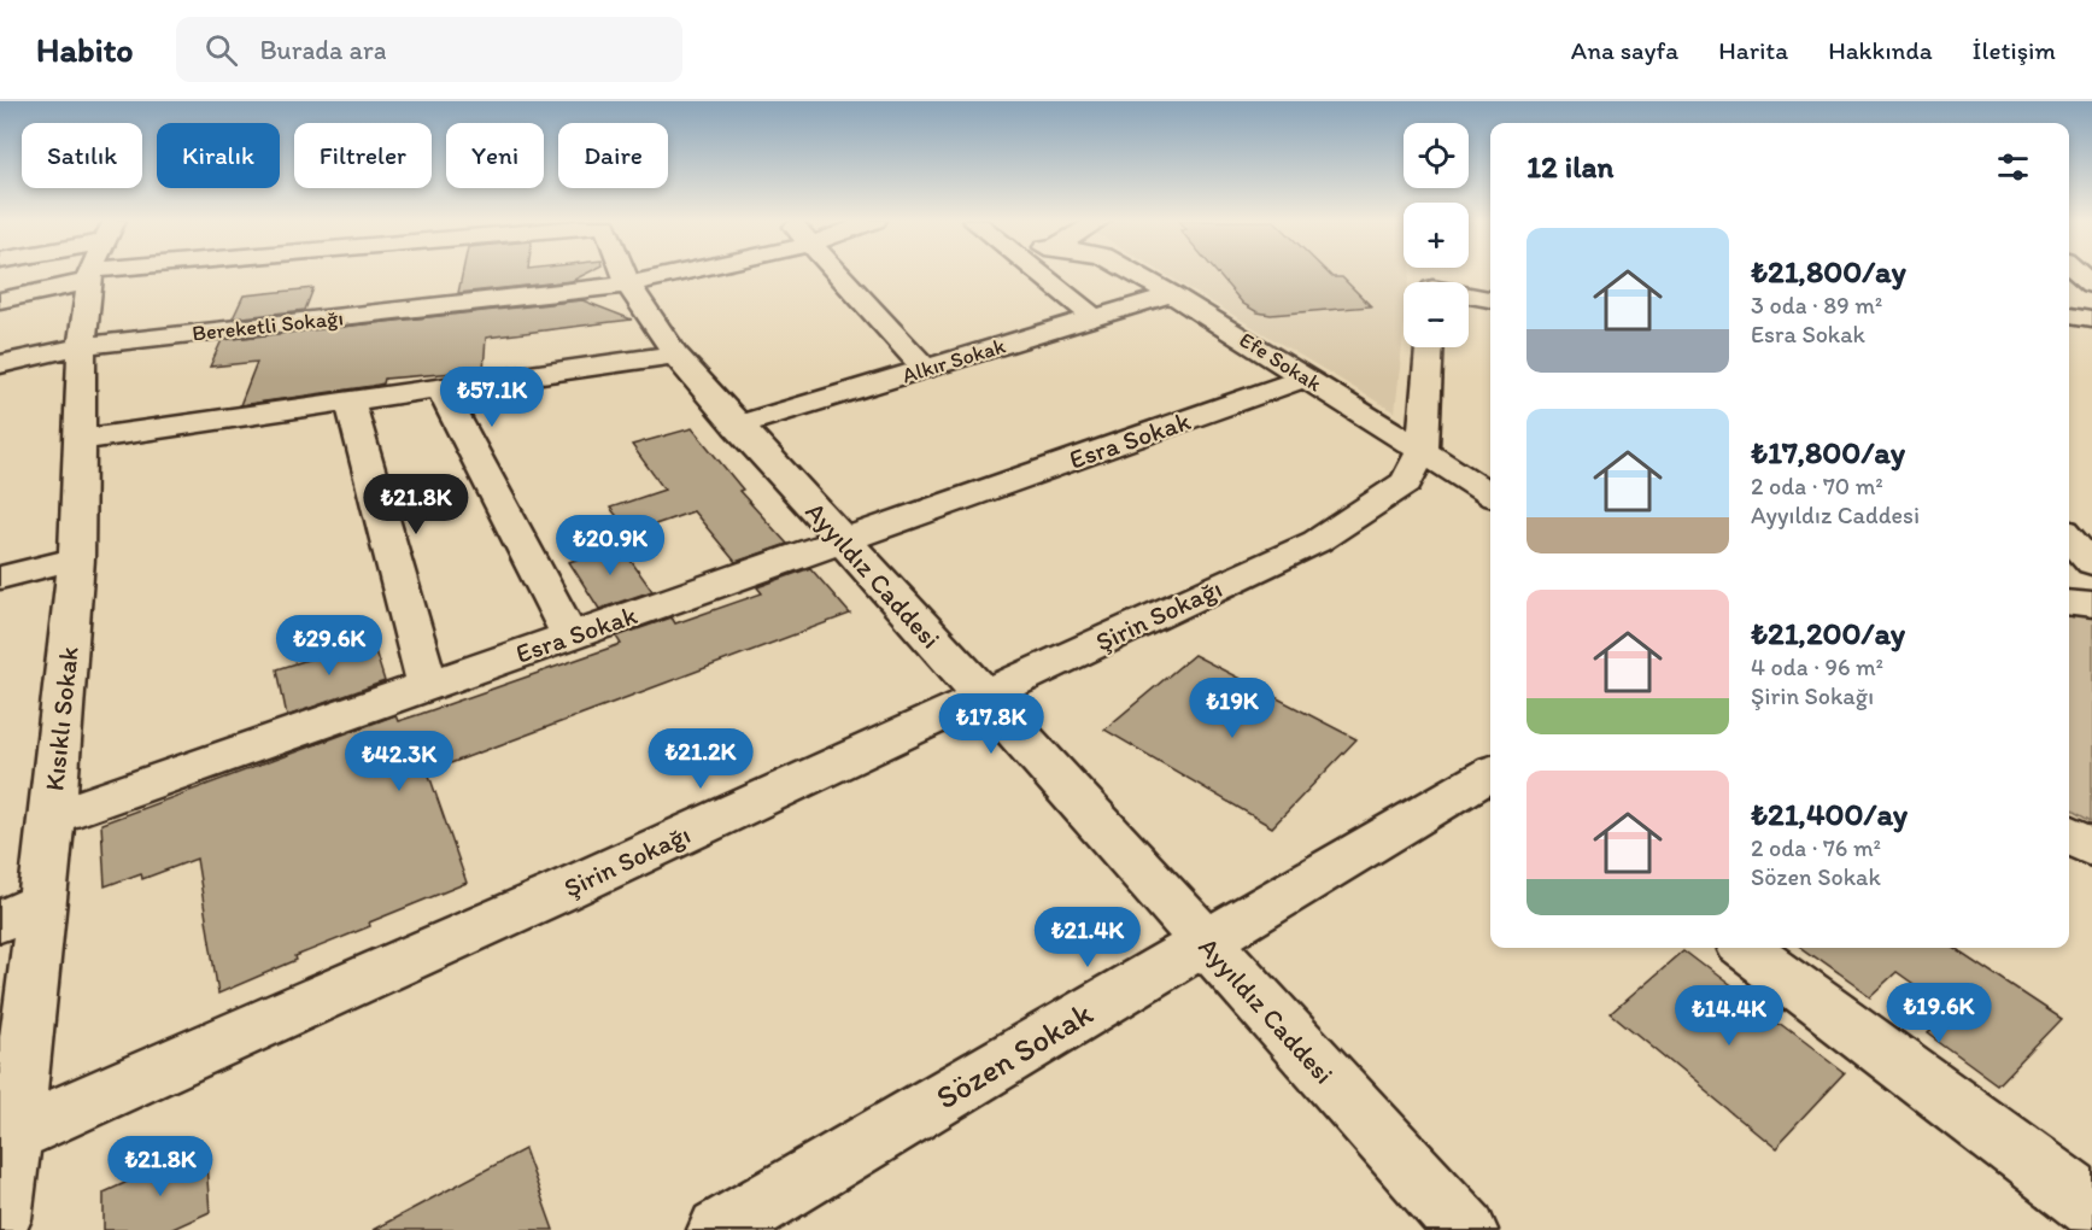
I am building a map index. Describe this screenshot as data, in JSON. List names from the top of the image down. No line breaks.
{"streets":{"street":["Bereketli Sokağı","Alkır Sokak","Efe Sokak","Esra Sokak","Ayyıldız Caddesi","Şirin Sokağı","Kısıklı Sokak","Sözen Sokak"]},"crossings":[["Bereketli Sokağı","Ayyıldız Caddesi"],["Bereketli Sokağı","Kısıklı Sokak"],["Alkır Sokak","Efe Sokak"],["Alkır Sokak","Ayyıldız Caddesi"],["Efe Sokak","Esra Sokak"],["Efe Sokak","Şirin Sokağı"],["Esra Sokak","Ayyıldız Caddesi"],["Esra Sokak","Kısıklı Sokak"],["Ayyıldız Caddesi","Şirin Sokağı"],["Ayyıldız Caddesi","Sözen Sokak"],["Şirin Sokağı","Kısıklı Sokak"]],"page":{"header":"Habito","search":"Burada ara","nav":["Ana sayfa","Harita","Hakkında","İletişim"],"map_buttons":["+","−"],"chip":["Satılık","Kiralık","Filtreler","Yeni","Daire"],"heading":"12 ilan","list":[{"name":"₺21,800/ay","note":"3 oda · 89 m² · Esra Sokak"},{"name":"₺17,800/ay","note":"2 oda · 70 m² · Ayyıldız Caddesi"},{"name":"₺21,200/ay","note":"4 oda · 96 m² · Şirin Sokağı"},{"name":"₺21,400/ay","note":"2 oda · 76 m² · Sözen Sokak"}],"price":["₺57.1K","₺21.8K","₺20.9K","₺29.6K","₺19K","₺17.8K","₺21.2K","₺42.3K","₺21.4K","₺19.6K","₺14.4K","₺21.8K"]}}
